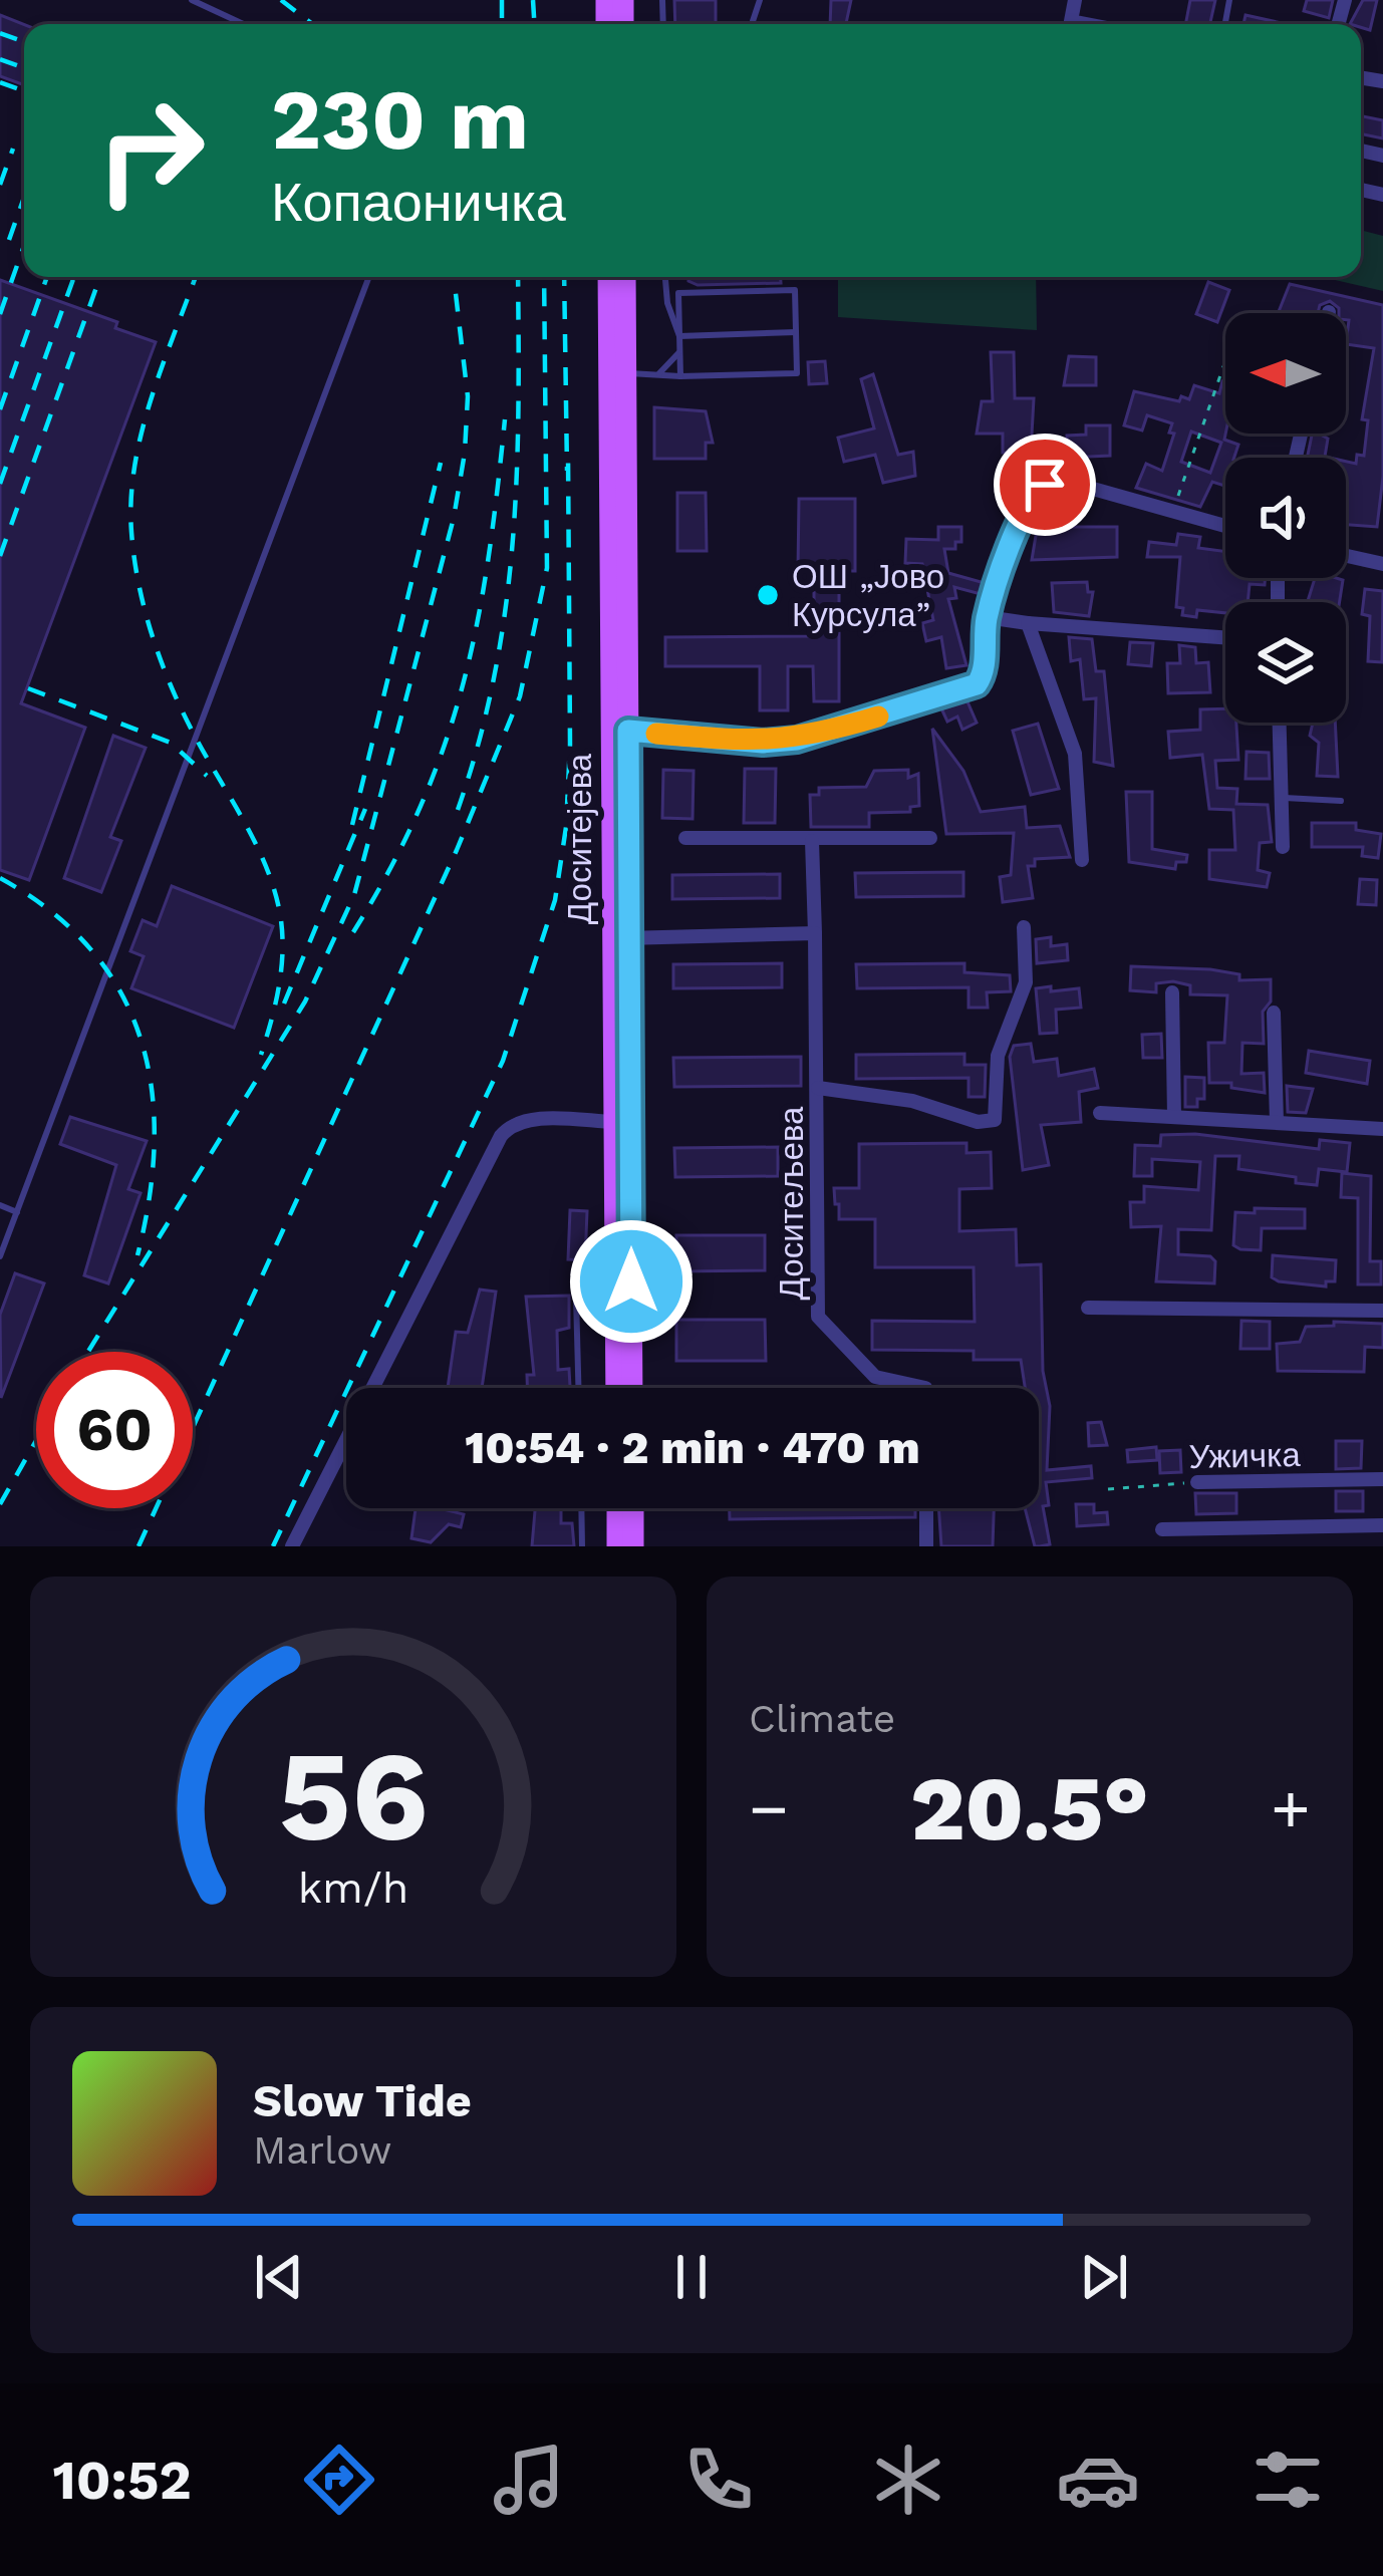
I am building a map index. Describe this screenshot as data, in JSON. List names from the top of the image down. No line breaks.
{"streets":{"main road":["Доситејева"],"street":["Доситељева","Ужичка"]},"places":["ОШ „Јово Курсула”"],"north":"left","page":{"turn":["230 m","Копаоничка"],"limit":"60","trip":"10:54 · 2 min · 470 m","tile":"Climate","heat":["−","20.5°","+"],"song":["Slow Tide","Marlow"],"tabs":"10:52","gauge":["56","km/h"]}}
